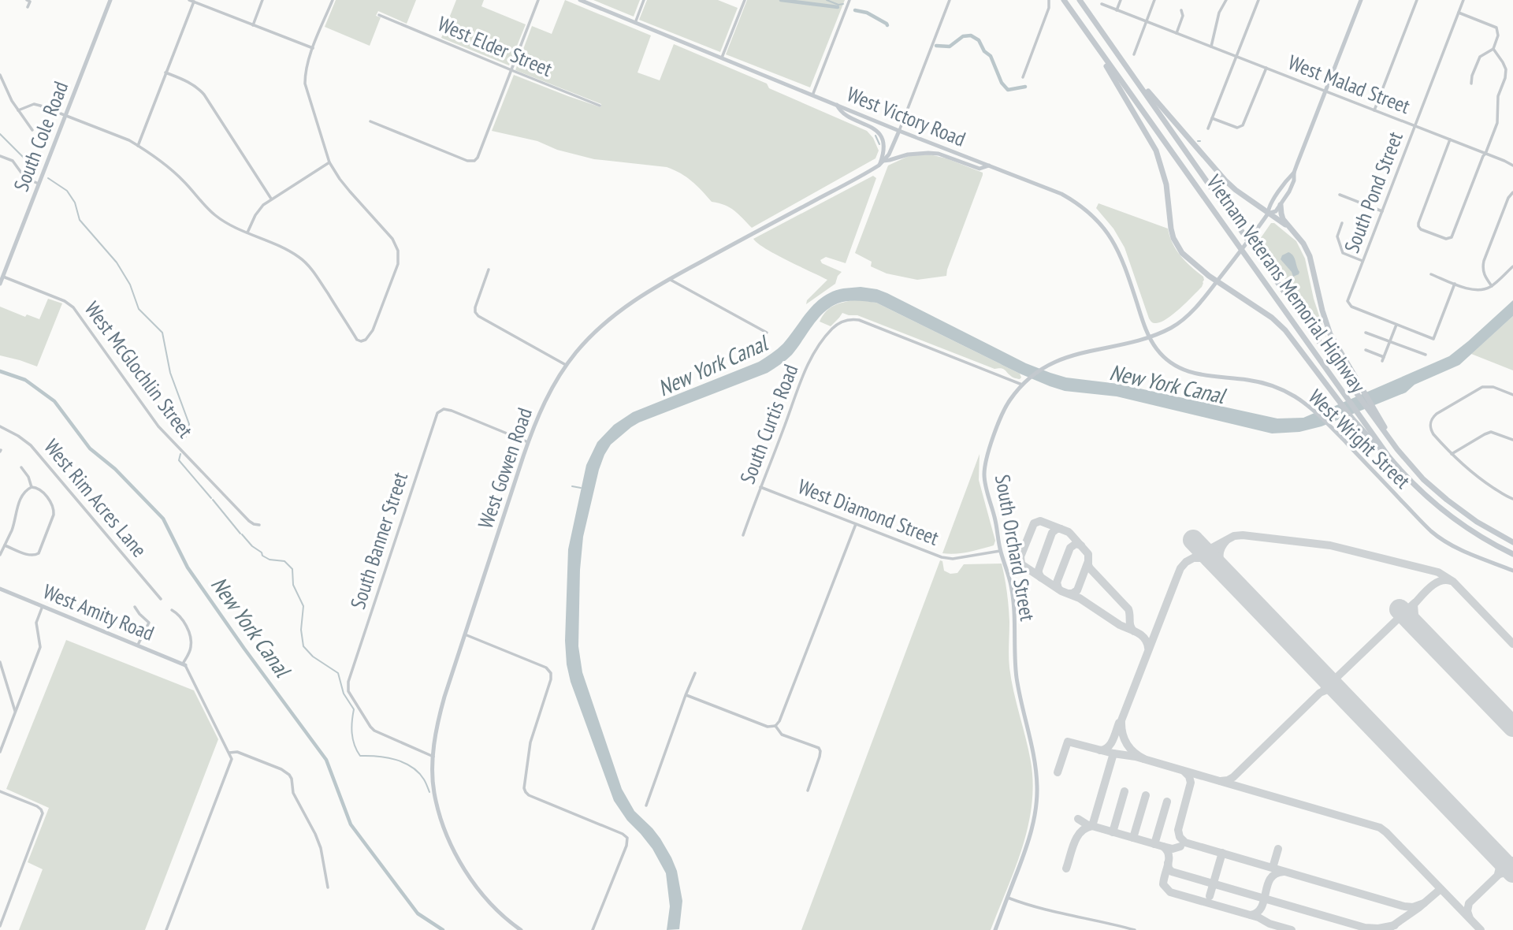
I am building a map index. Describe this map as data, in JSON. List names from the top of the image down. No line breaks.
{"streets":{"highway":["Vietnam Veterans Memorial Highway"],"main road":["West Victory Road","South Cole Road","West Wright Street","West Gowen Road","South Orchard Street","West Amity Road"],"street":["West Elder Street","West Malad Street","South Pond Street","West McGlochlin Street","South Curtis Road","West Rim Acres Lane","West Diamond Street","South Banner Street"]},"crossings":[["West Malad Street","South Pond Street"],["West Malad Street","South Orchard Street"],["West Victory Road","West Wright Street"],["West Victory Road","South Orchard Street"],["South Cole Road","West McGlochlin Street"],["South Curtis Road","West Diamond Street"],["South Curtis Road","South Orchard Street"],["West Wright Street","South Orchard Street"],["West Gowen Road","South Banner Street"],["West Diamond Street","South Orchard Street"]],"water":["New York Canal"]}
